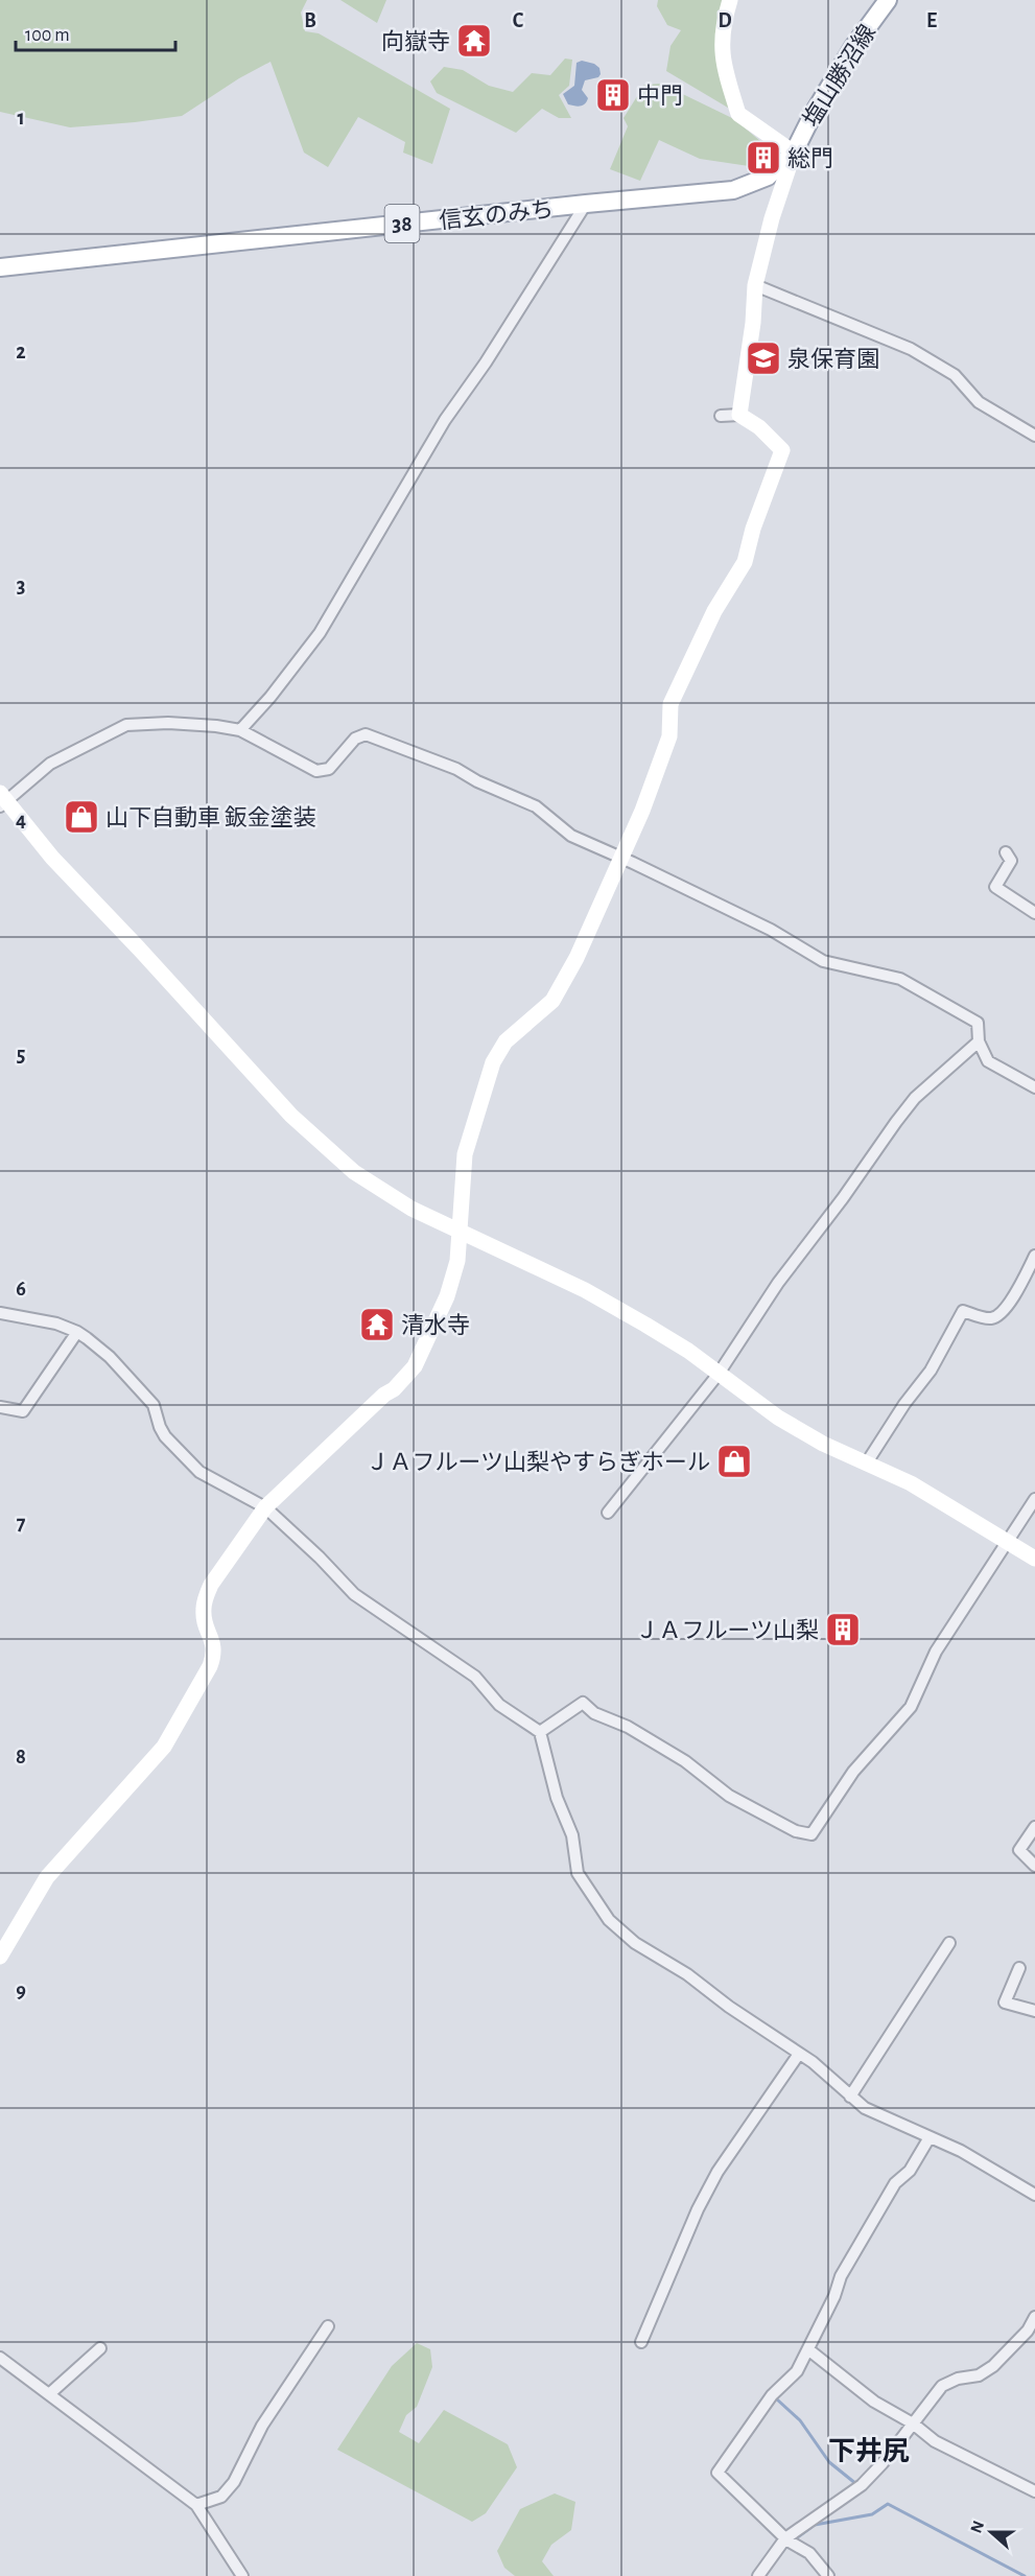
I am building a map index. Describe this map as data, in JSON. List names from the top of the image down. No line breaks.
{"streets":{"main road":["塩山勝沼線","信玄のみち","38"]},"crossings":[["塩山勝沼線","信玄のみち"]],"districts":["下井尻"],"places":{"temple":["向嶽寺","清水寺"],"building":["中門","総門","ＪＡフルーツ山梨"],"school or university":["泉保育園"],"shop":["山下自動車 鈑金塗装","ＪＡフルーツ山梨やすらぎホール"]},"scale_bar":"100 m","north":"left","grid":{"columns":["B","C","D","E"],"rows":["1","2","3","4","5","6","7","8","9"]}}
